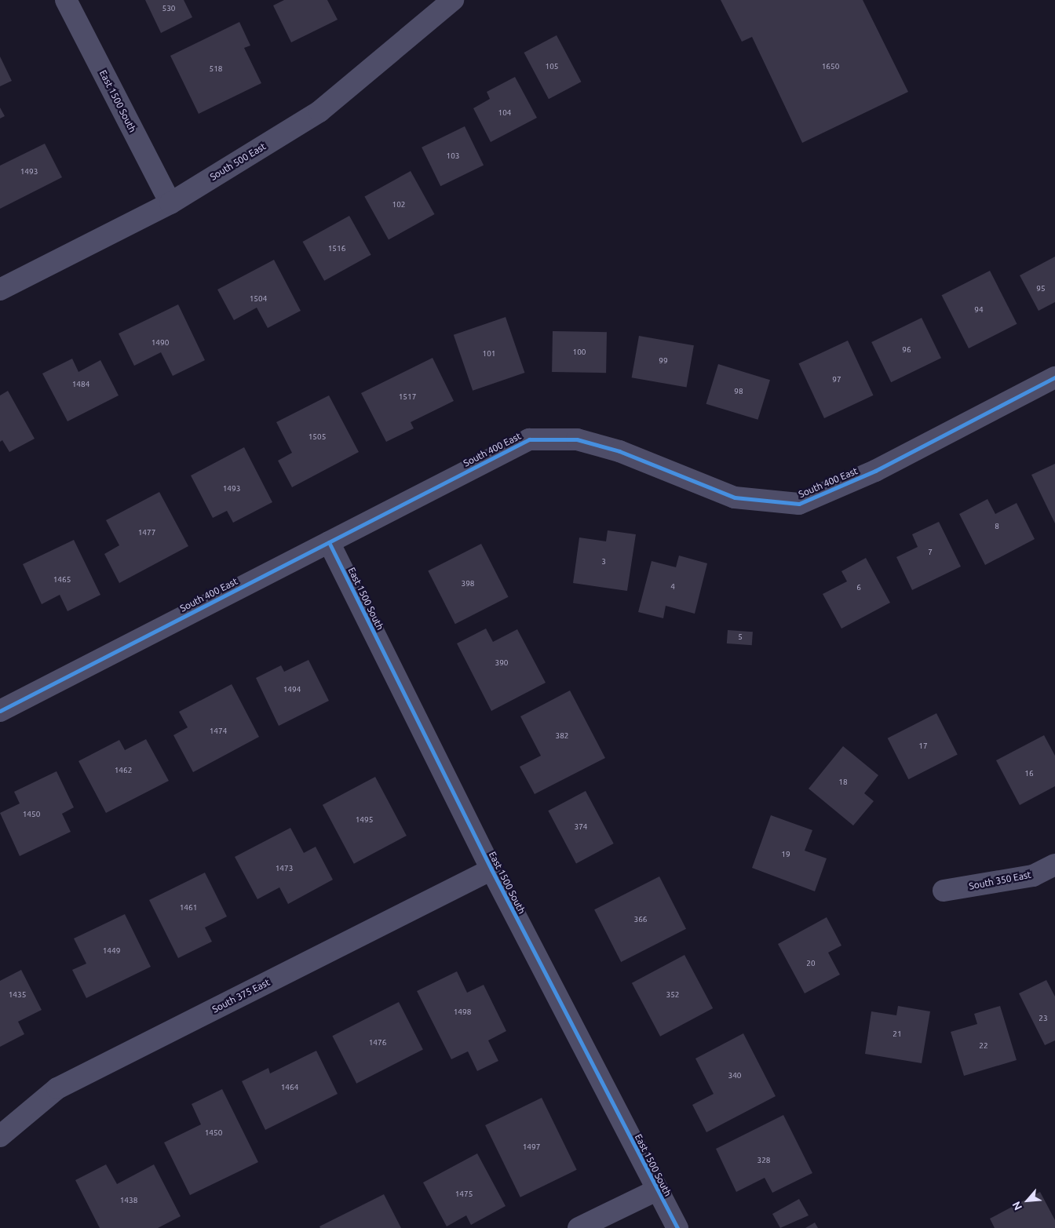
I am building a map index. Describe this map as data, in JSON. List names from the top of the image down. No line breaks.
{"streets":{"street":["East 1500 South","South 500 East","South 400 East","South 350 East","South 375 East"]},"crossings":[["East 1500 South","South 500 East"],["East 1500 South","South 400 East"],["East 1500 South","South 375 East"]],"house_numbers":["530","105","1650","518","104","103","1493","102","1516","95","1504","94","1490","96","100","101","99","97","1484","98","1517","1505","1493","8","1477","7","3","1465","398","4","6","5","390","1494","1474","382","17","1462","16","18","1450","1495","374","19","1473","1461","366","1449","20","1435","352","1498","23","21","1476","22","340","1464","1450","1497","328","1475","1438"],"north":"bottom left"}
